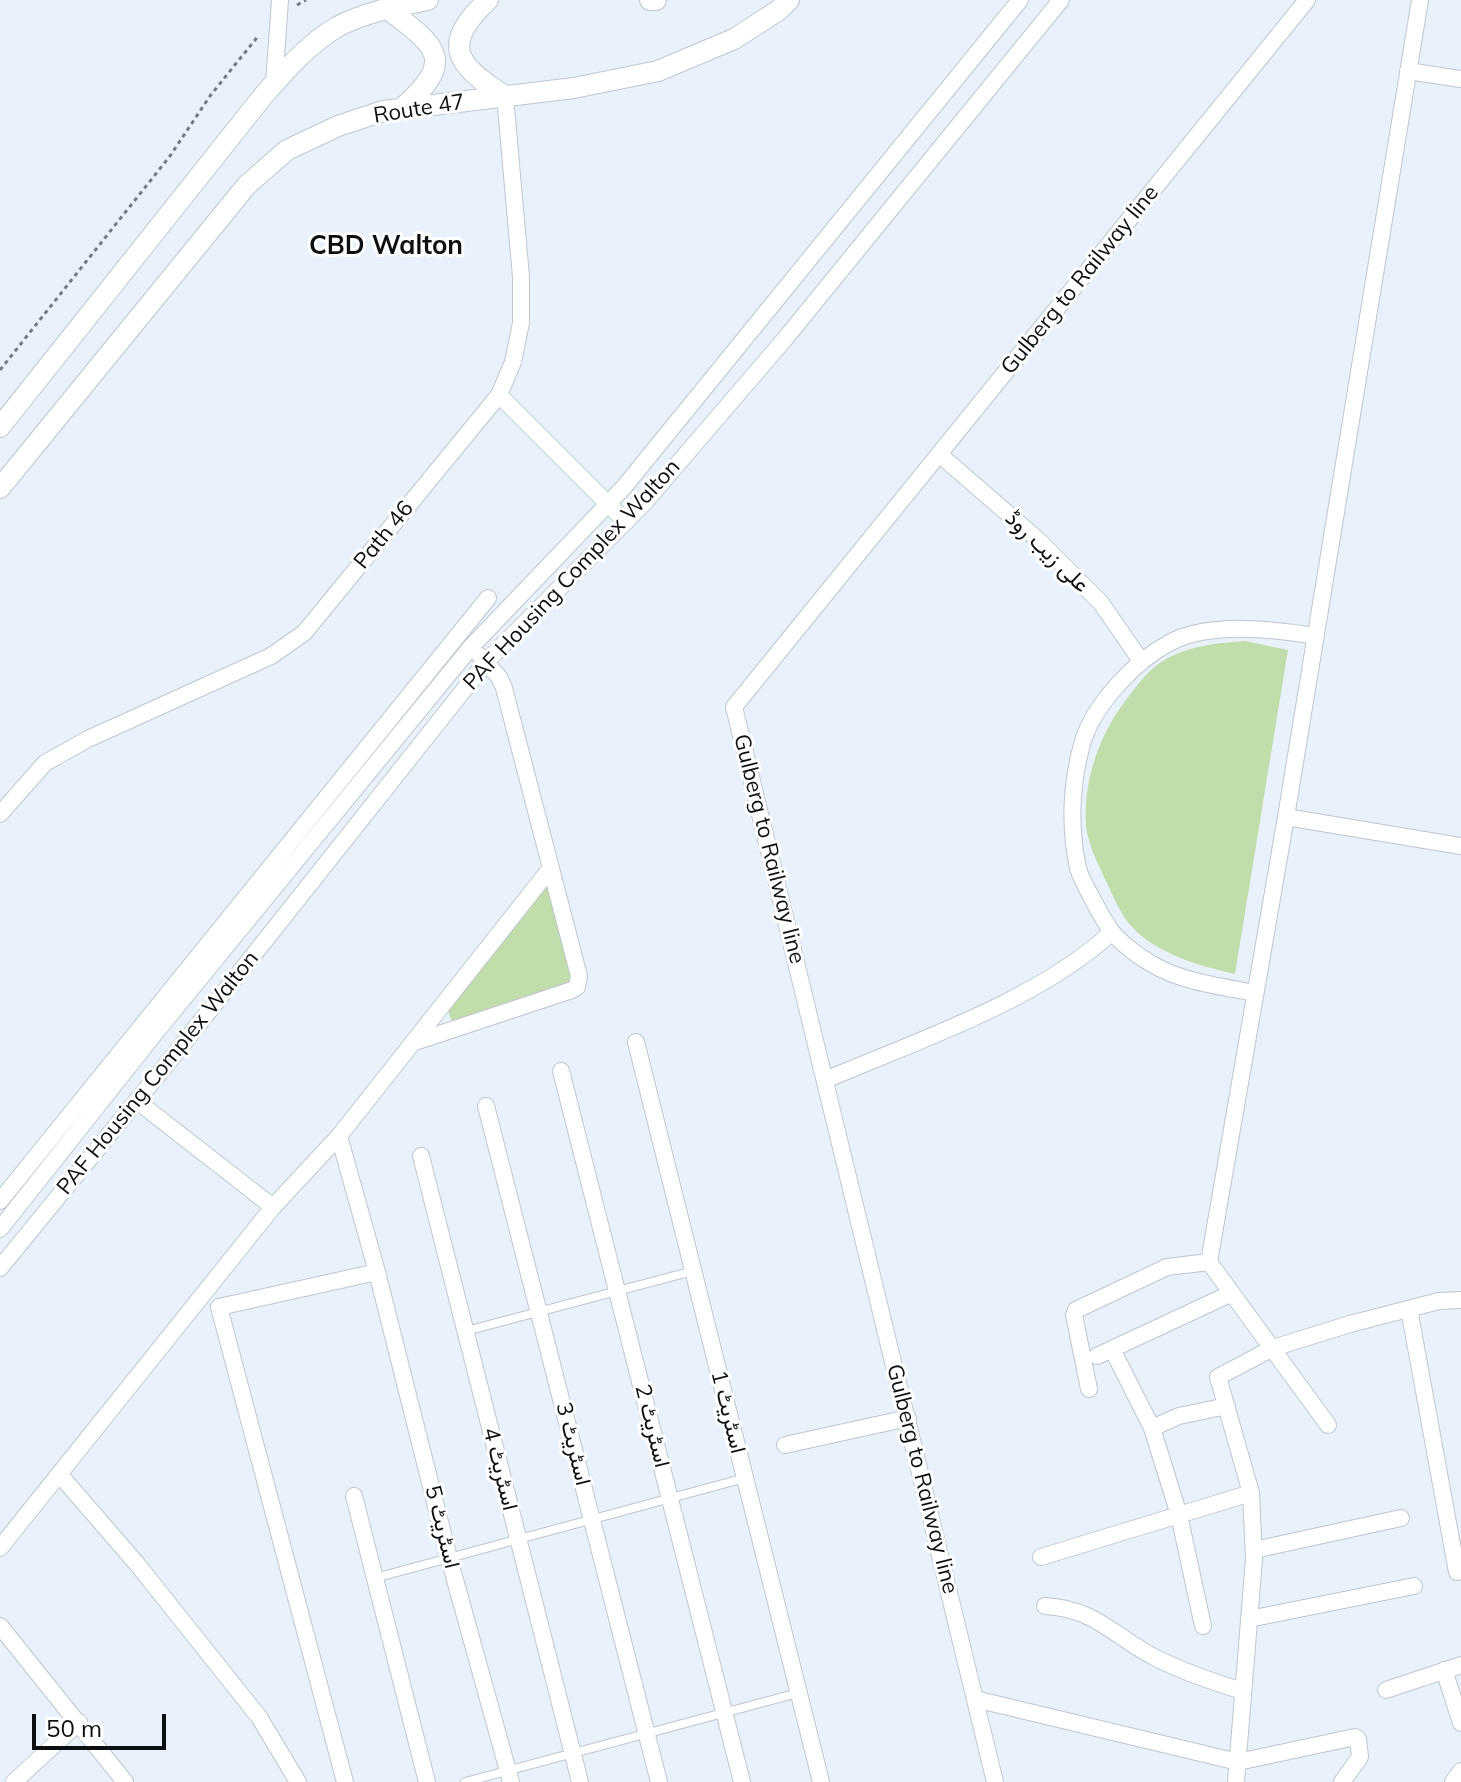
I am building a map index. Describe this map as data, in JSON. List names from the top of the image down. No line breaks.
{"streets":{"street":["Route 47","Gulberg to Railway line","Path 46","علی زیب روڈ","PAF Housing Complex Walton","اسٹریٹ 1","اسٹریٹ 2","اسٹریٹ 3","اسٹریٹ 4","اسٹریٹ 5"]},"crossings":[["Route 47","Path 46"],["Gulberg to Railway line","علی زیب روڈ"]],"districts":["CBD Walton"],"scale_bar":"50 m"}
